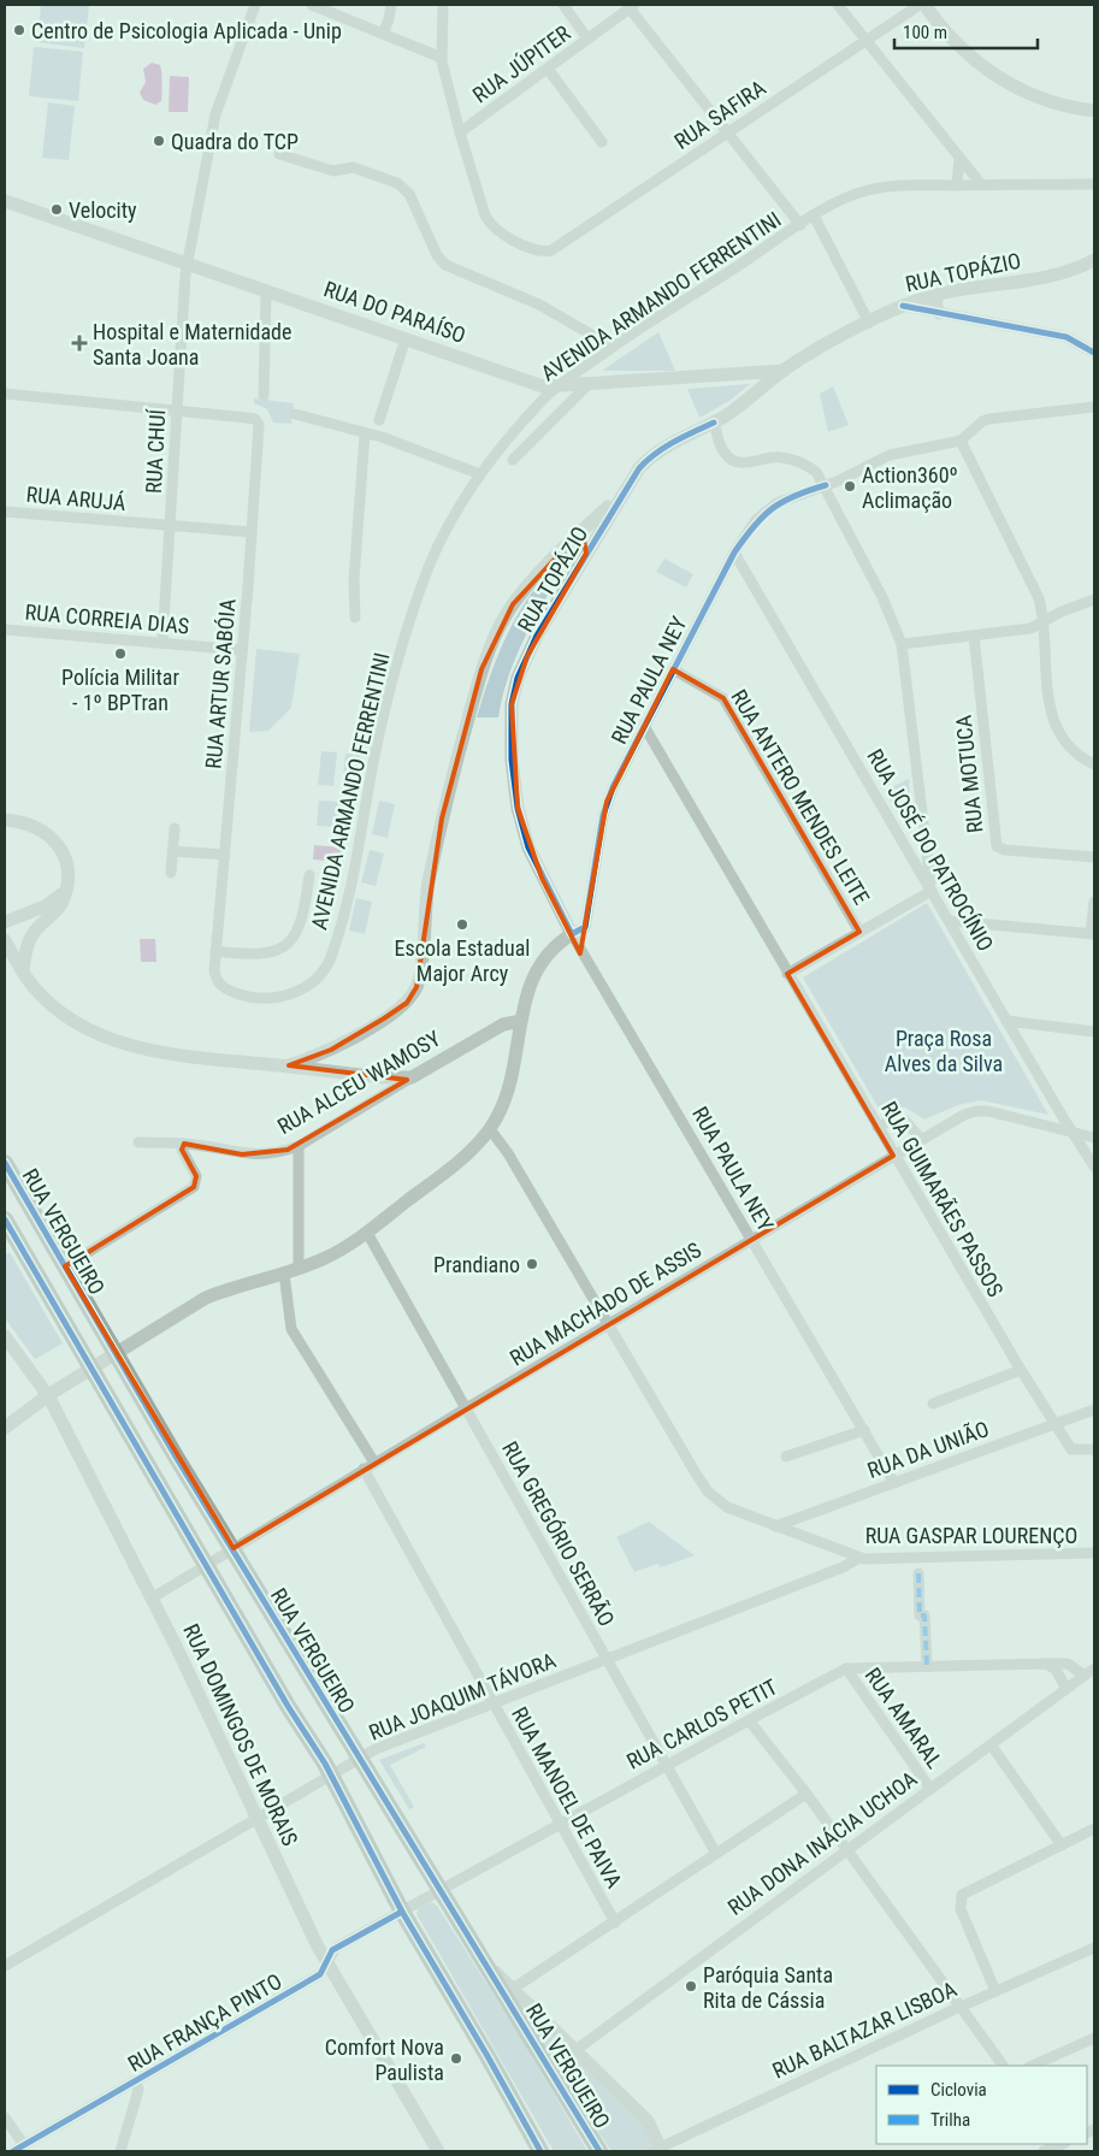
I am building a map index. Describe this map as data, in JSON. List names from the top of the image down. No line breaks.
{"streets":{"main road":["RUA VERGUEIRO"],"street":["RUA JÚPITER","RUA SAFIRA","RUA TOPÁZIO","AVENIDA ARMANDO FERRENTINI","RUA DO PARAÍSO","RUA CHUÍ","RUA ARUJÁ","RUA CORREIA DIAS","RUA PAULA NEY","RUA ARTUR SABÓIA","RUA MOTUCA","RUA ANTERO MENDES LEITE","RUA JOSÉ DO PATROCÍNIO","RUA ALCEU WAMOSY","RUA GUIMARÃES PASSOS","RUA MACHADO DE ASSIS","RUA DA UNIÃO","RUA GREGÓRIO SERRÃO","RUA GASPAR LOURENÇO","RUA JOAQUIM TÁVORA","RUA AMARAL","RUA CARLOS PETIT","RUA DOMINGOS DE MORAIS","RUA MANOEL DE PAIVA","RUA DONA INÁCIA UCHOA","RUA FRANÇA PINTO","RUA BALTAZAR LISBOA"]},"crossings":[["RUA JÚPITER","RUA SAFIRA"],["RUA TOPÁZIO","RUA DO PARAÍSO"],["RUA TOPÁZIO","RUA PAULA NEY"],["AVENIDA ARMANDO FERRENTINI","RUA DO PARAÍSO"],["AVENIDA ARMANDO FERRENTINI","RUA ARTUR SABÓIA"],["RUA DO PARAÍSO","RUA CHUÍ"],["RUA CHUÍ","RUA ARUJÁ"],["RUA CHUÍ","RUA CORREIA DIAS"],["RUA CHUÍ","RUA ARTUR SABÓIA"],["RUA ARUJÁ","RUA ARTUR SABÓIA"],["RUA CORREIA DIAS","RUA ARTUR SABÓIA"],["RUA PAULA NEY","RUA ANTERO MENDES LEITE"],["RUA PAULA NEY","RUA JOSÉ DO PATROCÍNIO"],["RUA PAULA NEY","RUA GUIMARÃES PASSOS"],["RUA PAULA NEY","RUA MACHADO DE ASSIS"],["RUA PAULA NEY","RUA DA UNIÃO"],["RUA JOSÉ DO PATROCÍNIO","RUA MACHADO DE ASSIS"],["RUA GUIMARÃES PASSOS","RUA MACHADO DE ASSIS"],["RUA GUIMARÃES PASSOS","RUA DA UNIÃO"],["RUA VERGUEIRO","RUA MACHADO DE ASSIS"],["RUA VERGUEIRO","RUA JOAQUIM TÁVORA"],["RUA VERGUEIRO","RUA CARLOS PETIT"],["RUA VERGUEIRO","RUA DONA INÁCIA UCHOA"],["RUA VERGUEIRO","RUA BALTAZAR LISBOA"],["RUA MACHADO DE ASSIS","RUA GREGÓRIO SERRÃO"],["RUA MACHADO DE ASSIS","RUA GASPAR LOURENÇO"],["RUA MACHADO DE ASSIS","RUA DOMINGOS DE MORAIS"],["RUA MACHADO DE ASSIS","RUA MANOEL DE PAIVA"],["RUA DA UNIÃO","RUA GASPAR LOURENÇO"],["RUA GREGÓRIO SERRÃO","RUA JOAQUIM TÁVORA"],["RUA GREGÓRIO SERRÃO","RUA CARLOS PETIT"],["RUA GASPAR LOURENÇO","RUA JOAQUIM TÁVORA"],["RUA JOAQUIM TÁVORA","RUA DOMINGOS DE MORAIS"],["RUA JOAQUIM TÁVORA","RUA MANOEL DE PAIVA"],["RUA AMARAL","RUA CARLOS PETIT"],["RUA AMARAL","RUA DONA INÁCIA UCHOA"],["RUA CARLOS PETIT","RUA MANOEL DE PAIVA"],["RUA CARLOS PETIT","RUA DONA INÁCIA UCHOA"],["RUA CARLOS PETIT","RUA FRANÇA PINTO"],["RUA DOMINGOS DE MORAIS","RUA FRANÇA PINTO"]],"parks":["Praça Rosa Alves da Silva"],"places":{"other":["Centro de Psicologia Aplicada - Unip","Quadra do TCP","Velocity","Action360º Aclimação","Polícia Militar - 1º BPTran","Escola Estadual Major Arcy","Prandiano","Paróquia Santa Rita de Cássia","Comfort Nova Paulista"],"health":["Hospital e Maternidade Santa Joana"]},"legend":["Ciclovia","Trilha"],"scale_bar":"100 m"}
